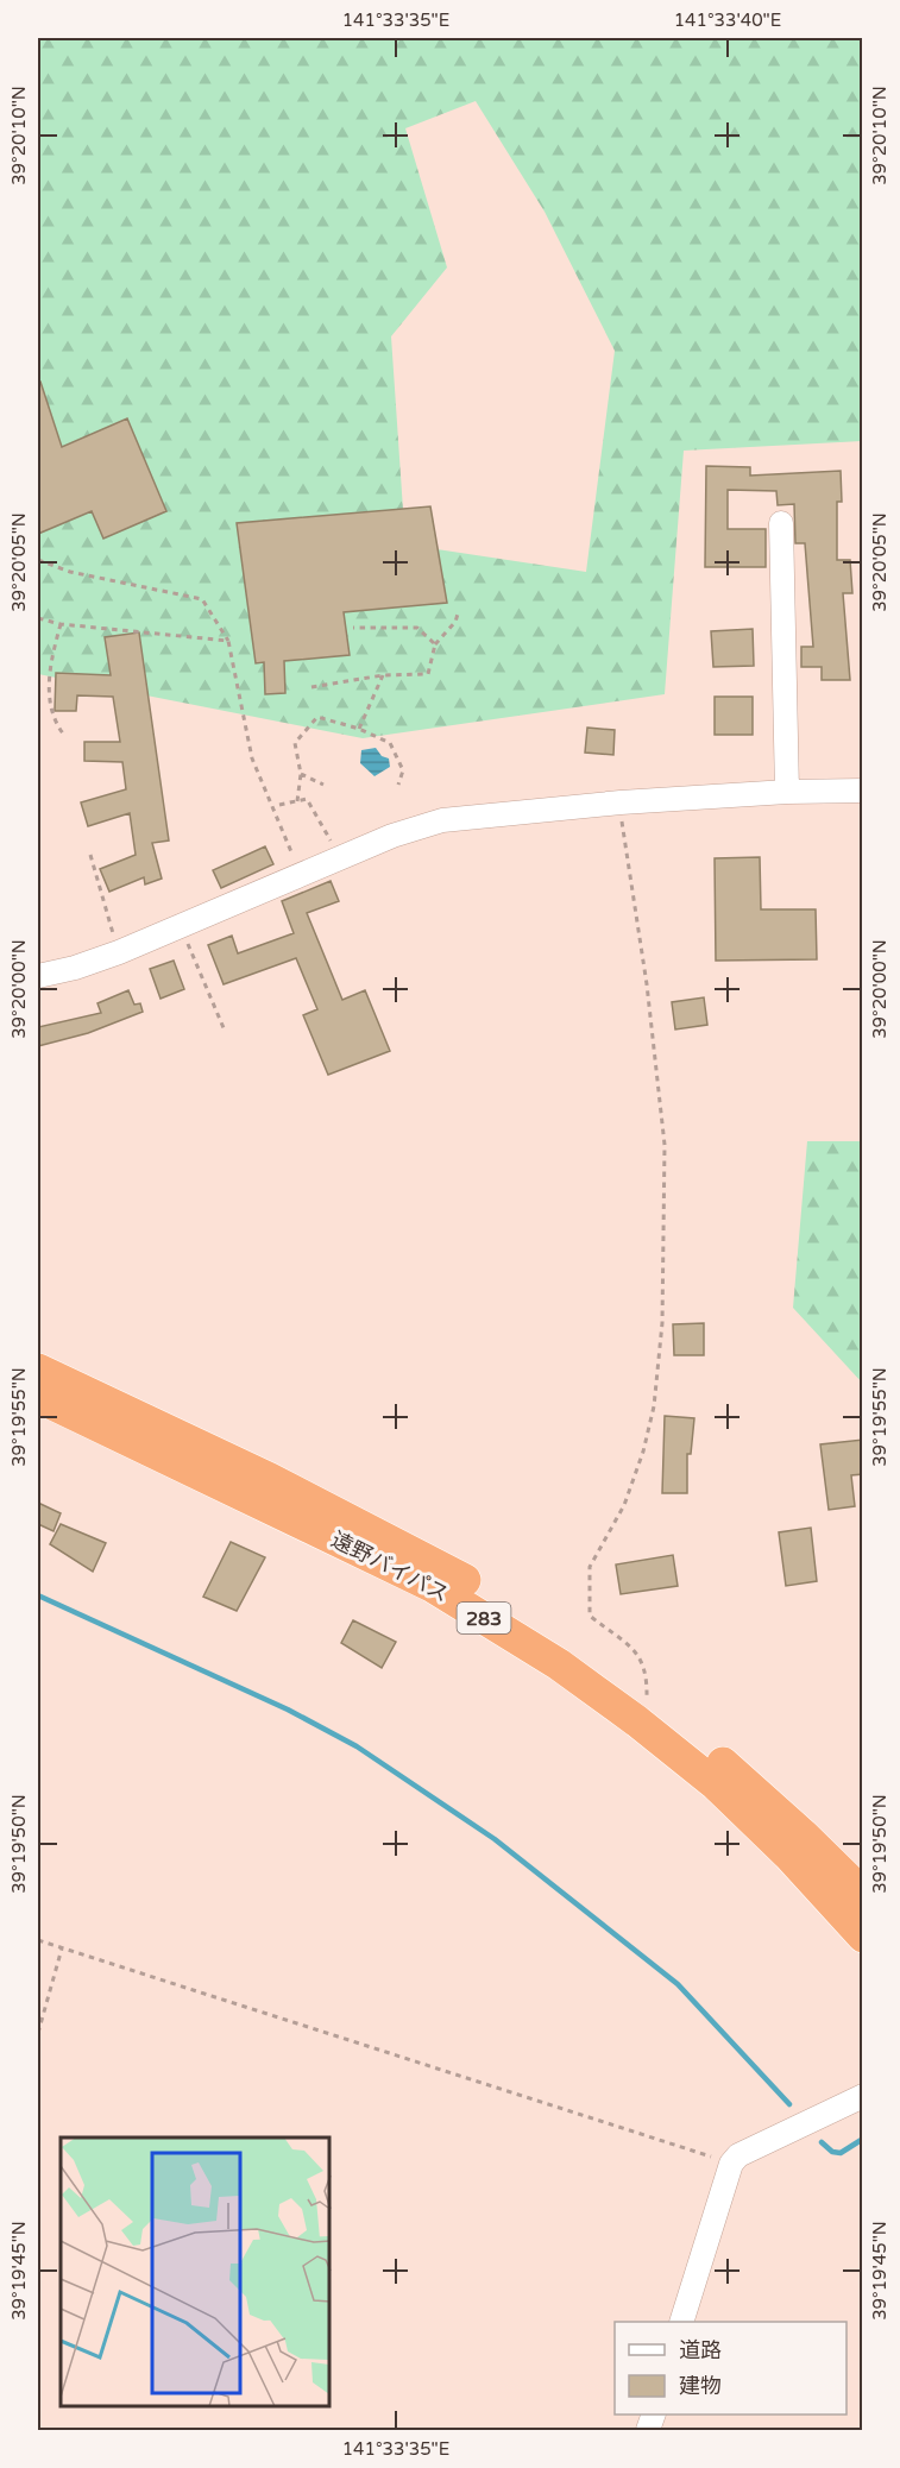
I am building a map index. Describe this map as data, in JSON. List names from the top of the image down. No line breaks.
{"streets":{"highway":["遠野バイパス","283"]},"legend":["道路","建物"],"coordinates":["141°33'35\"E","141°33'40\"E","39°20'10\"N","39°20'05\"N","39°20'00\"N","39°19'55\"N","39°19'50\"N","39°19'45\"N"]}
